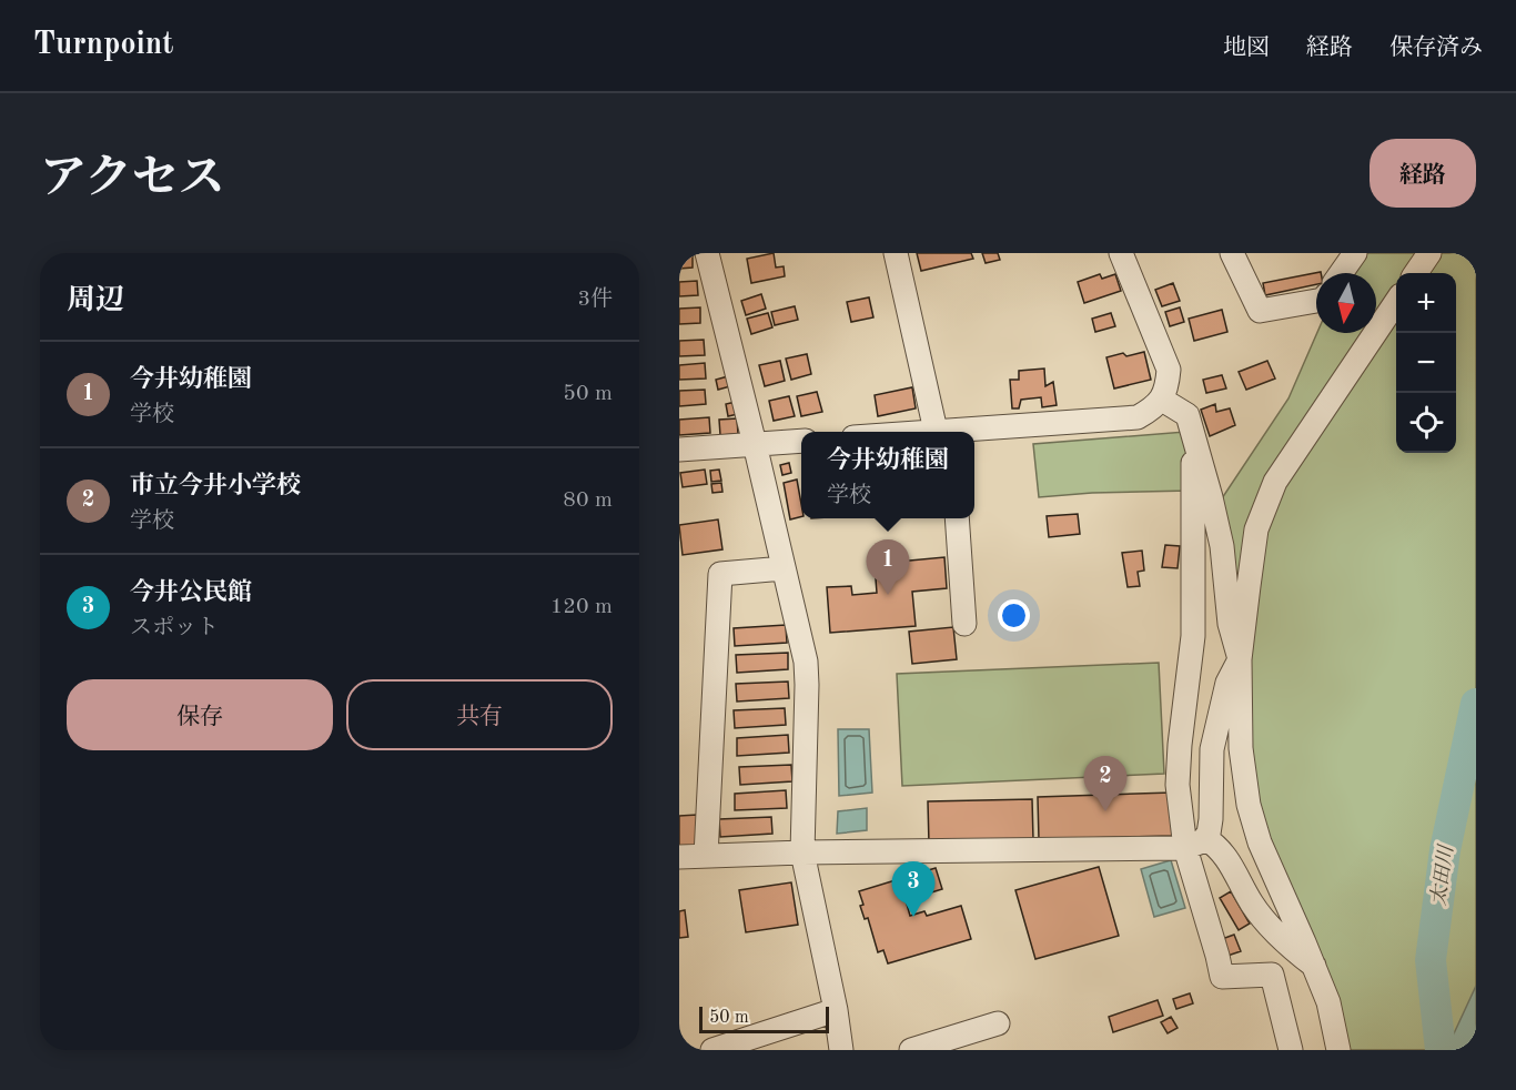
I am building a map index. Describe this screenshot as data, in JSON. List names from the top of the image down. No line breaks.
{"water":["太田川"],"scale_bar":"50 m","north":"bottom","page":{"header":"Turnpoint","nav":["地図","経路","保存済み"],"title":"アクセス","buttons":["経路",["保存","共有"]],"heading":["周辺","3件"],"map_buttons":["+","−"],"list":[{"mark":"1","name":"今井幼稚園","note":"学校","value":"50 m"},{"mark":"2","name":"市立今井小学校","note":"学校","value":"80 m"},{"mark":"3","name":"今井公民館","note":"スポット","value":"120 m"}],"popup":["今井幼稚園","学校"],"pins":["1","2","3"],"scale":"50 m"}}
